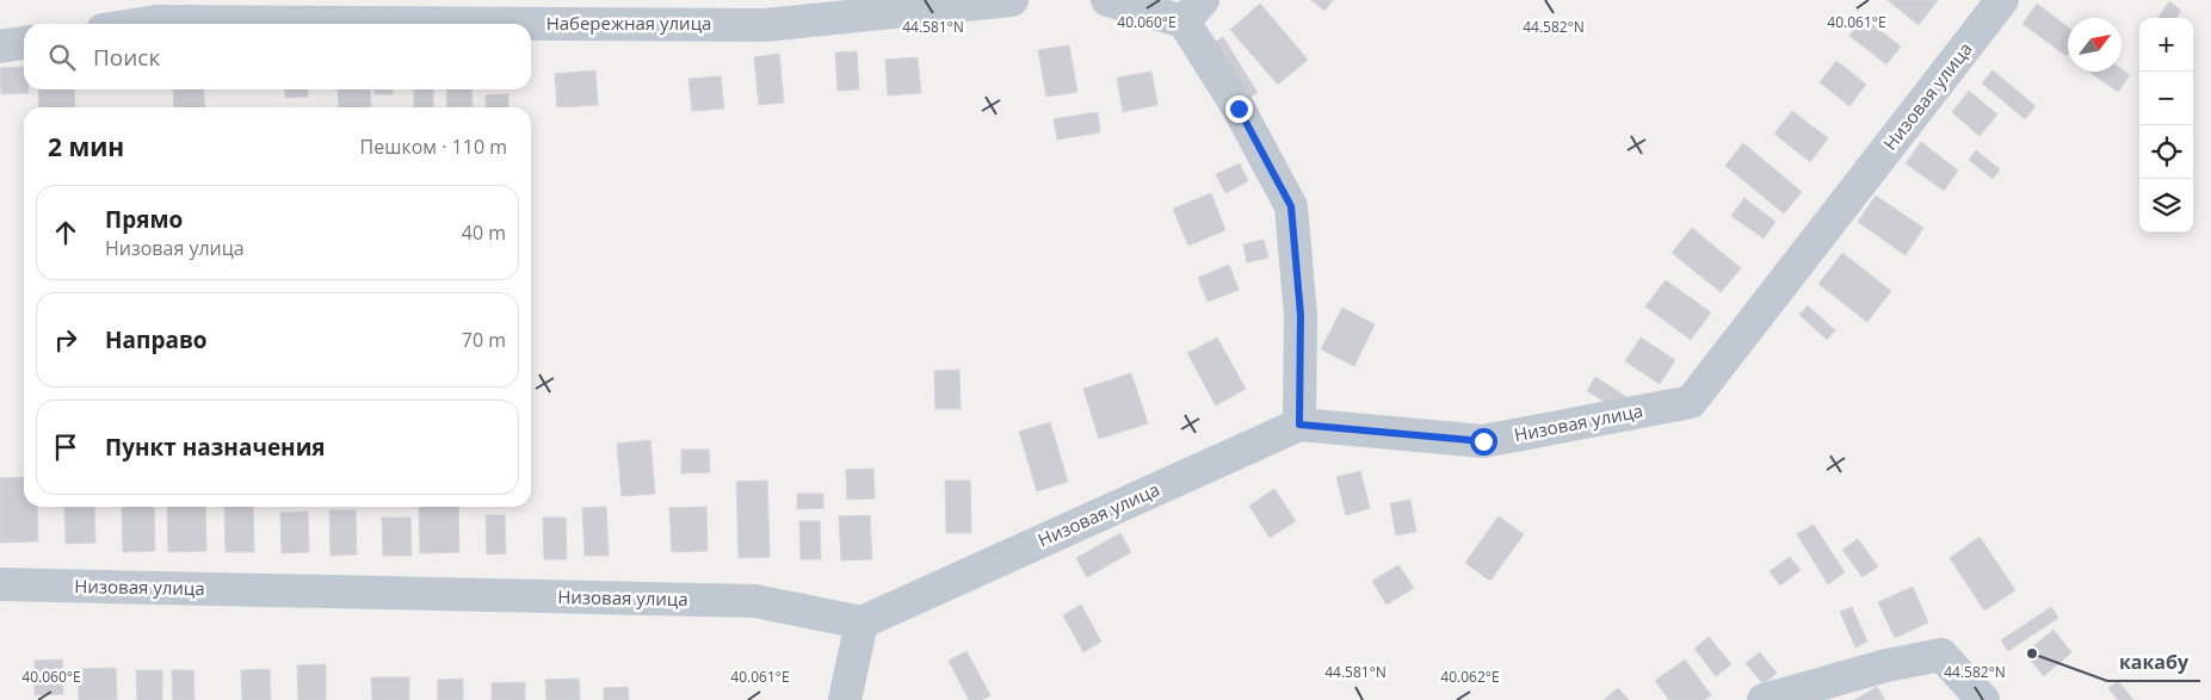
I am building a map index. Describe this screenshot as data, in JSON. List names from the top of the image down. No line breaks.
{"streets":{"street":["Набережная улица","Низовая улица"]},"places":["какабу"],"north":"top right","page":{"map_buttons":["+","−"],"search":"Поиск","heading":["2 мин","Пешком · 110 m"],"list":[["Прямо","Низовая улица","40 m"],["Направо","70 m"],"Пункт назначения"]},"coordinates":["40.060°E","40.061°E","44.582°N","44.581°N","40.062°E"]}
